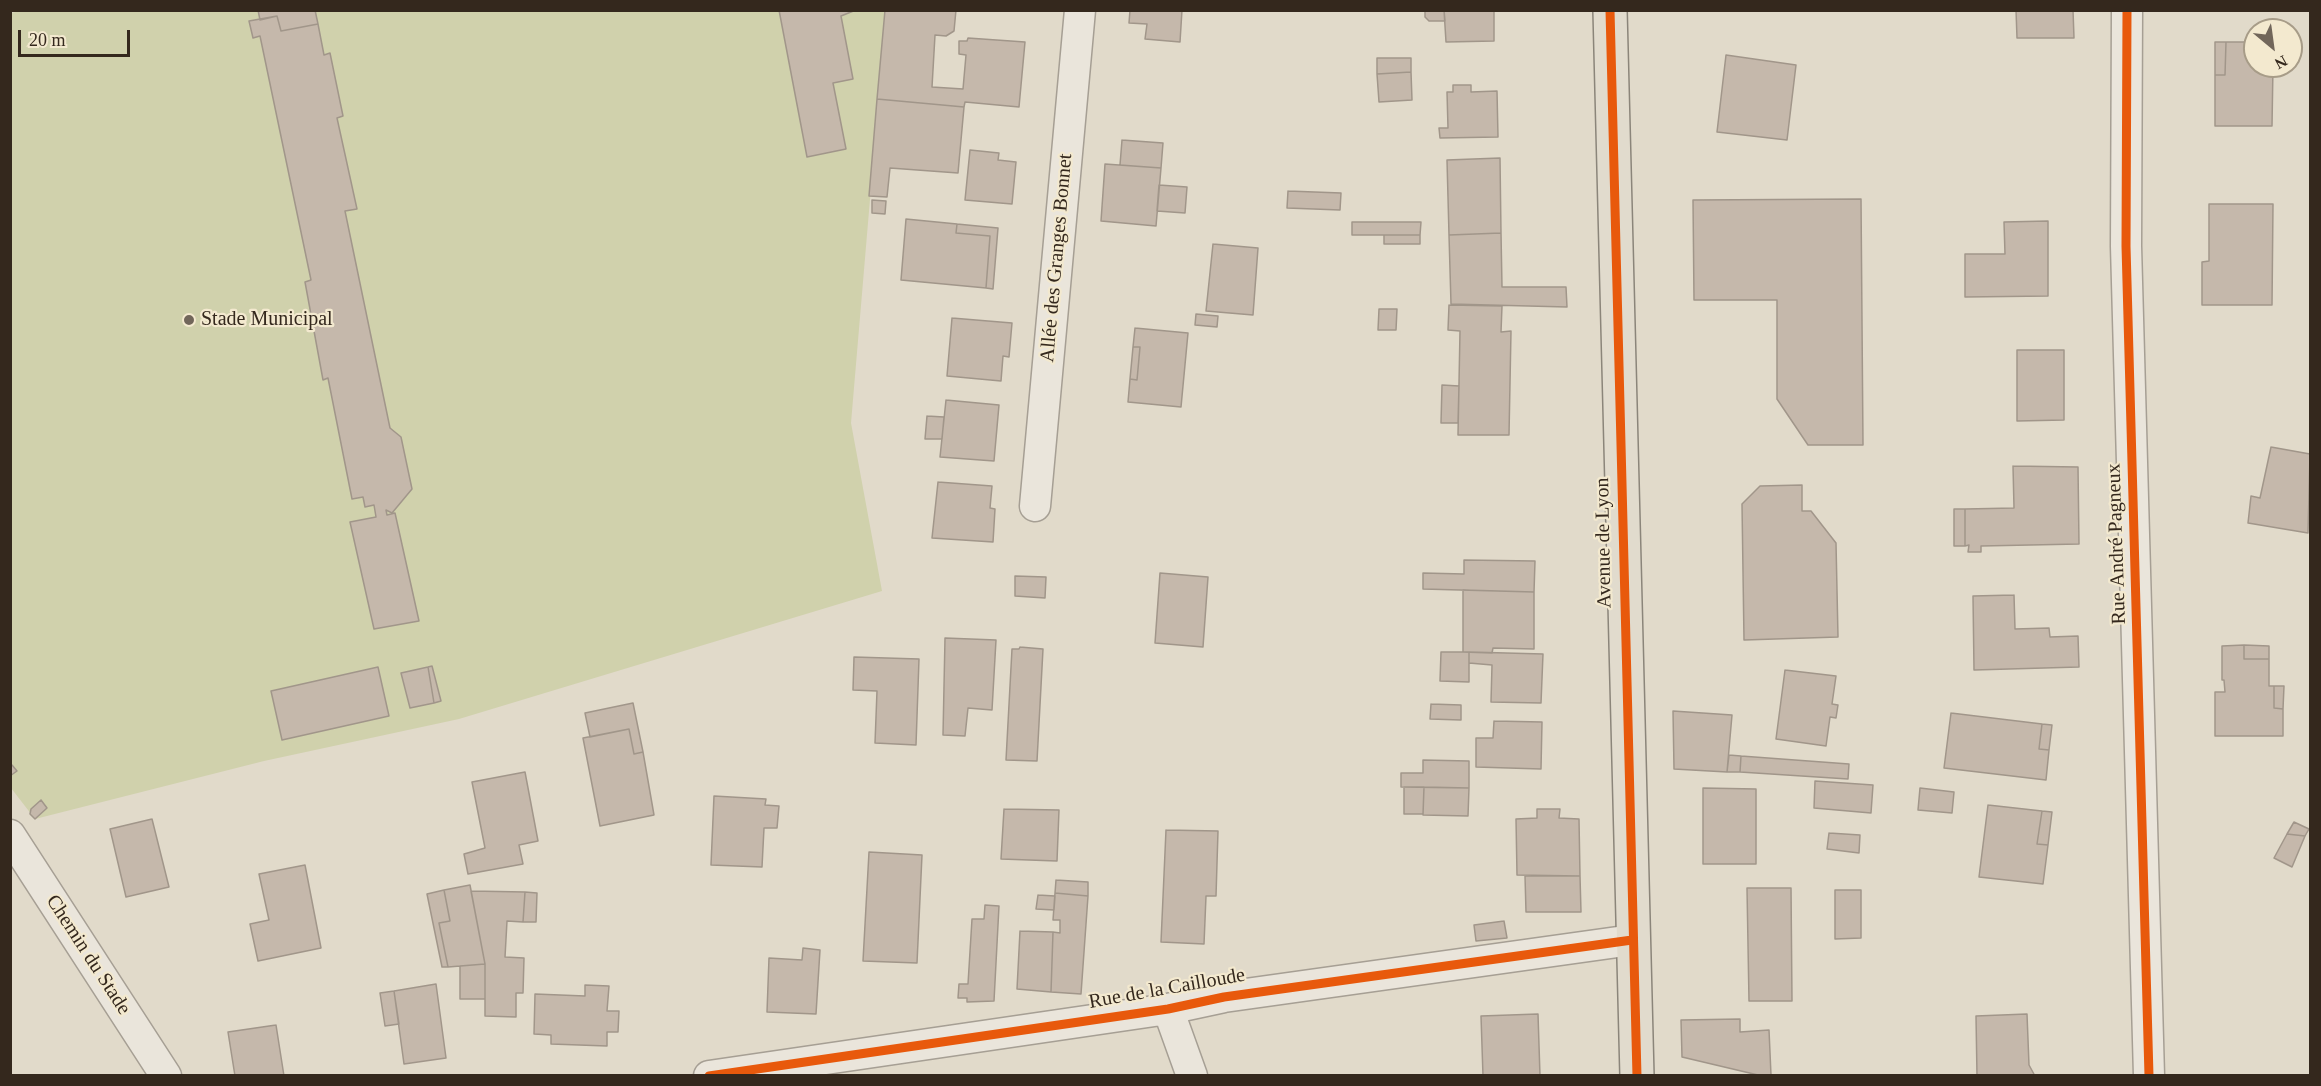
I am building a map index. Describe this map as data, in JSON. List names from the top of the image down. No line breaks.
{"streets":{"main road":["Avenue de Lyon"],"street":["Allée des Granges Bonnet","Rue André Pagneux","Chemin du Stade","Rue de la Cailloude"]},"crossings":[["Avenue de Lyon","Rue de la Cailloude"]],"places":["Stade Municipal"],"scale_bar":"20 m","north":"bottom right"}
